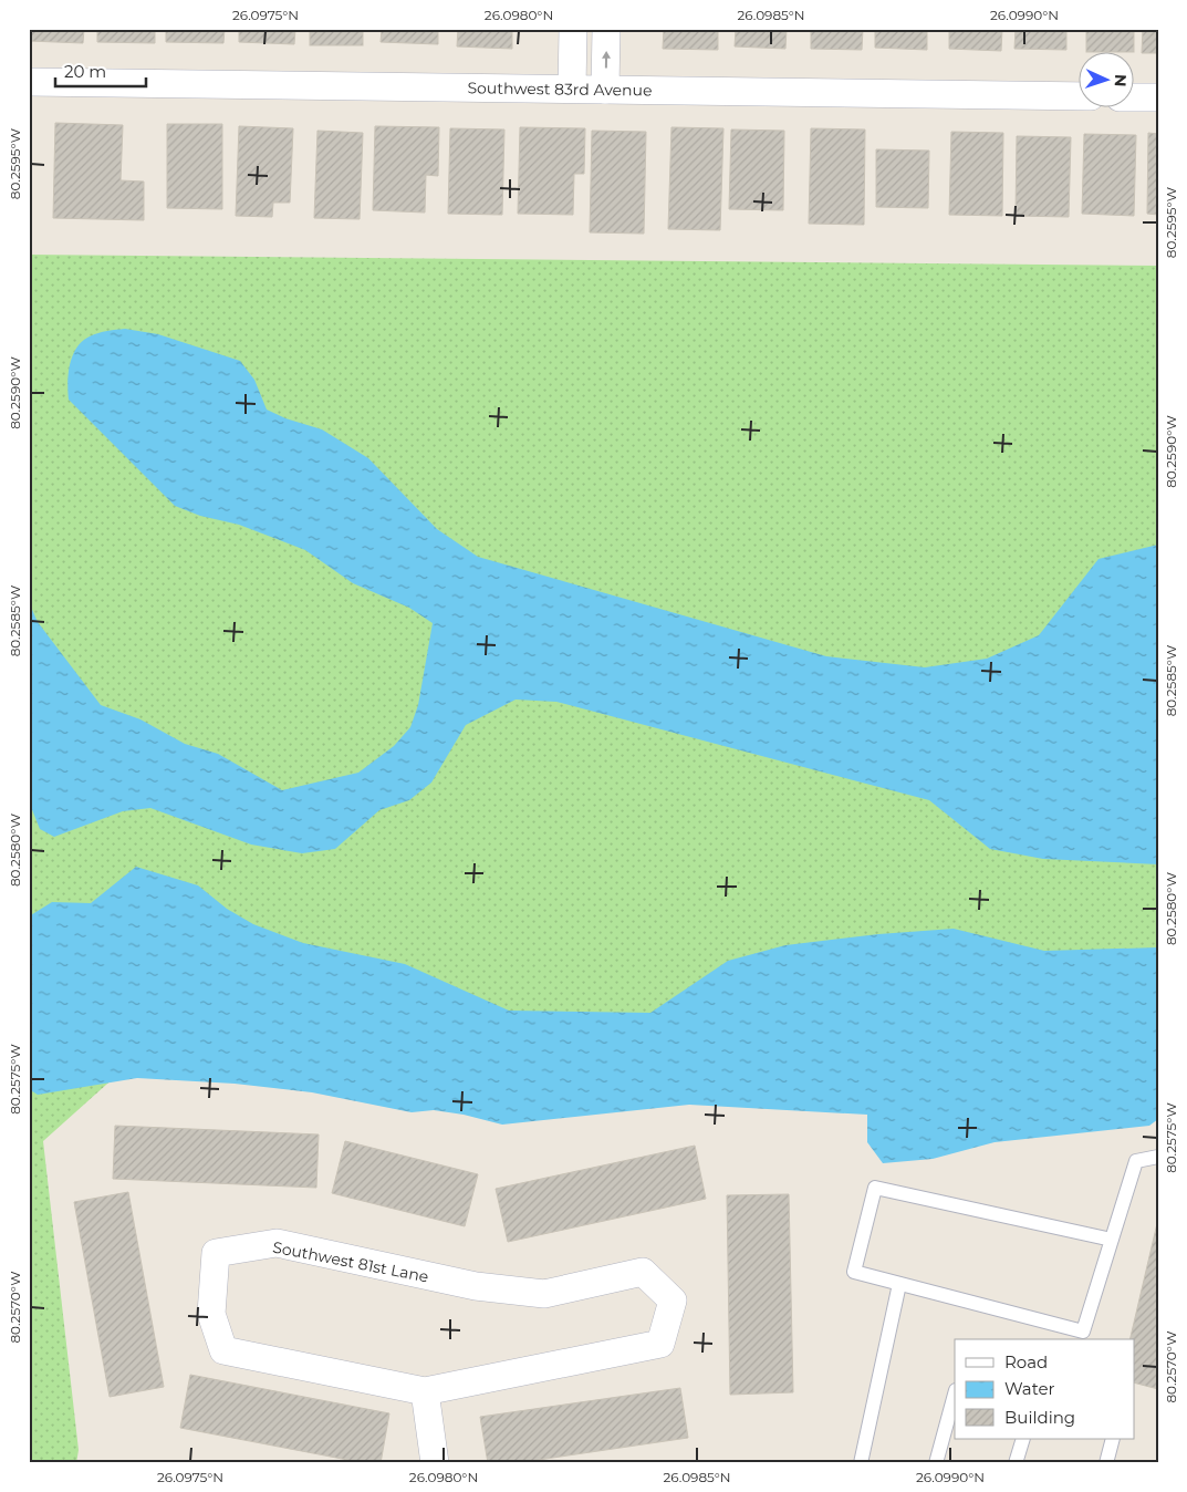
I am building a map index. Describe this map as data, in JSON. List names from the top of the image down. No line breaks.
{"streets":{"street":["Southwest 83rd Avenue","Southwest 81st Lane"]},"legend":["Road","Water","Building"],"scale_bar":"20 m","north":"right","coordinates":["26.0975°N","26.0980°N","26.0985°N","26.0990°N","80.2595°W","80.2590°W","80.2585°W","80.2580°W","80.2575°W","80.2570°W"]}
